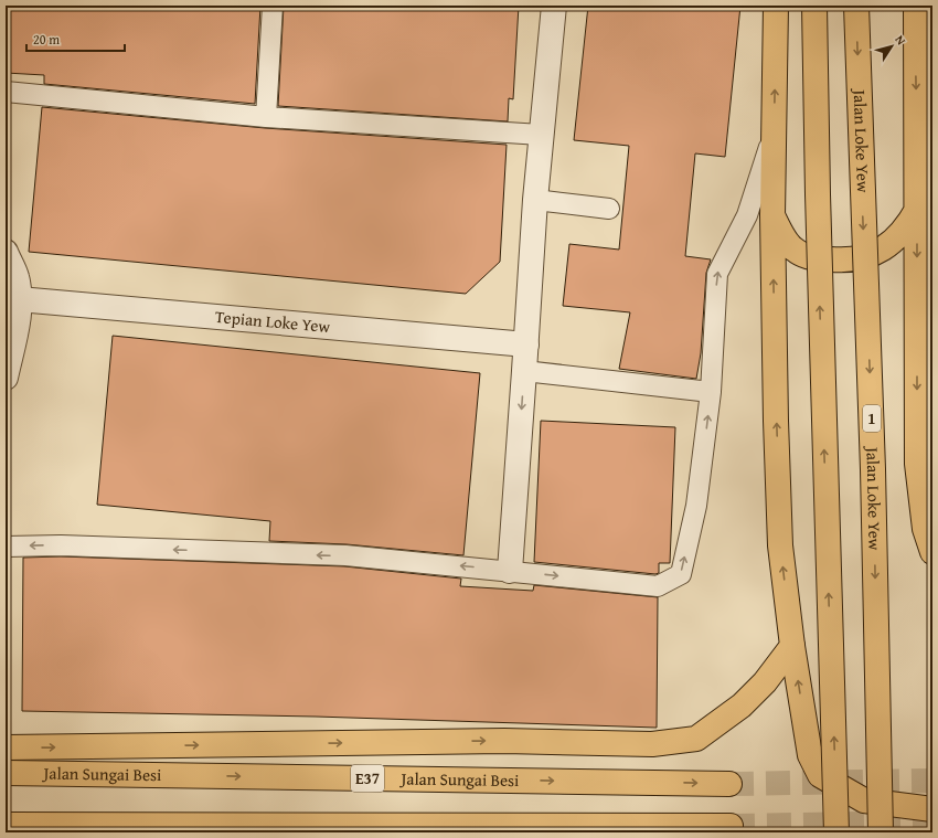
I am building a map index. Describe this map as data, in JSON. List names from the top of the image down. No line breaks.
{"streets":{"main road":["Jalan Loke Yew","1","Jalan Sungai Besi","E37"],"street":["Tepian Loke Yew"]},"scale_bar":"20 m","north":"top right"}
